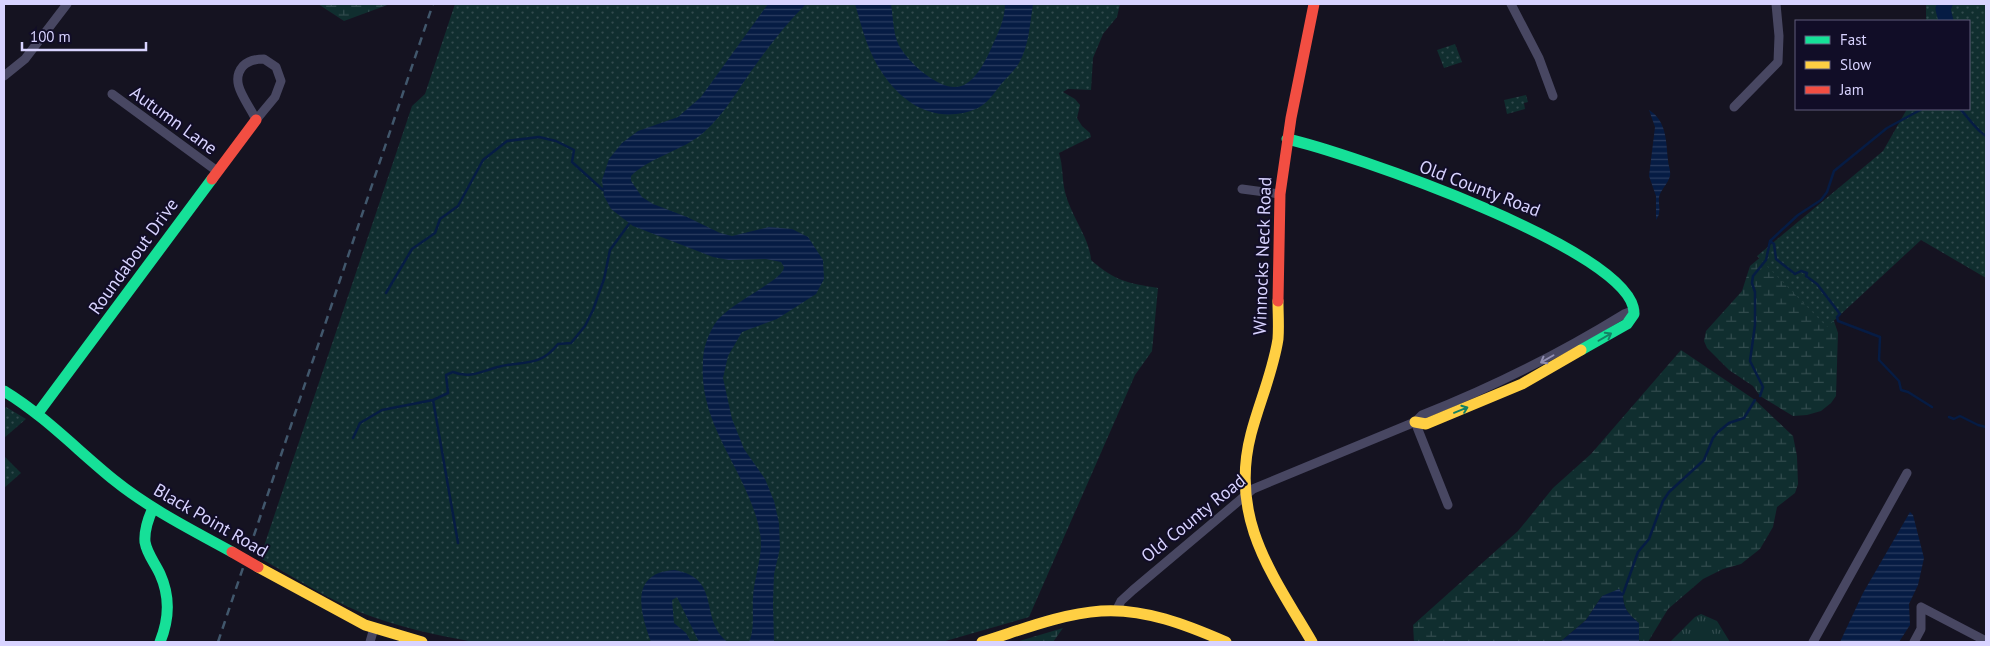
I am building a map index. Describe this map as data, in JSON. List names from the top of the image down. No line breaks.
{"streets":{"street":["Autumn Lane","Old County Road","Roundabout Drive","Winnocks Neck Road","Black Point Road"]},"crossings":[["Autumn Lane","Roundabout Drive"],["Old County Road","Winnocks Neck Road"],["Roundabout Drive","Black Point Road"]],"legend":["Fast","Slow","Jam"],"scale_bar":"100 m"}
